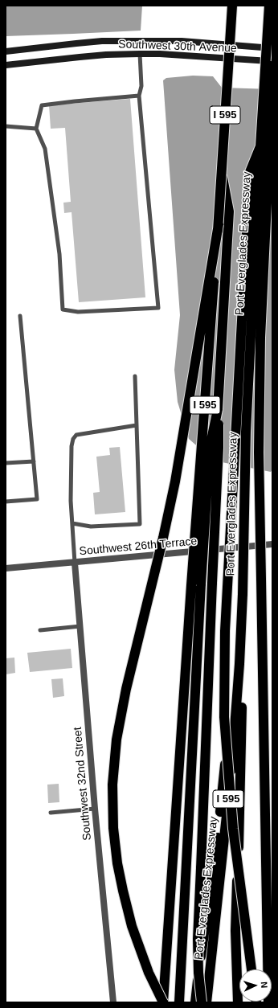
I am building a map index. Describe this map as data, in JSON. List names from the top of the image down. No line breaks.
{"streets":{"highway":["I 595","Port Everglades Expressway"],"main road":["Southwest 30th Avenue"],"street":["Southwest 26th Terrace","Southwest 32nd Street"]},"crossings":[["Southwest 26th Terrace","Southwest 32nd Street"]],"north":"right"}
